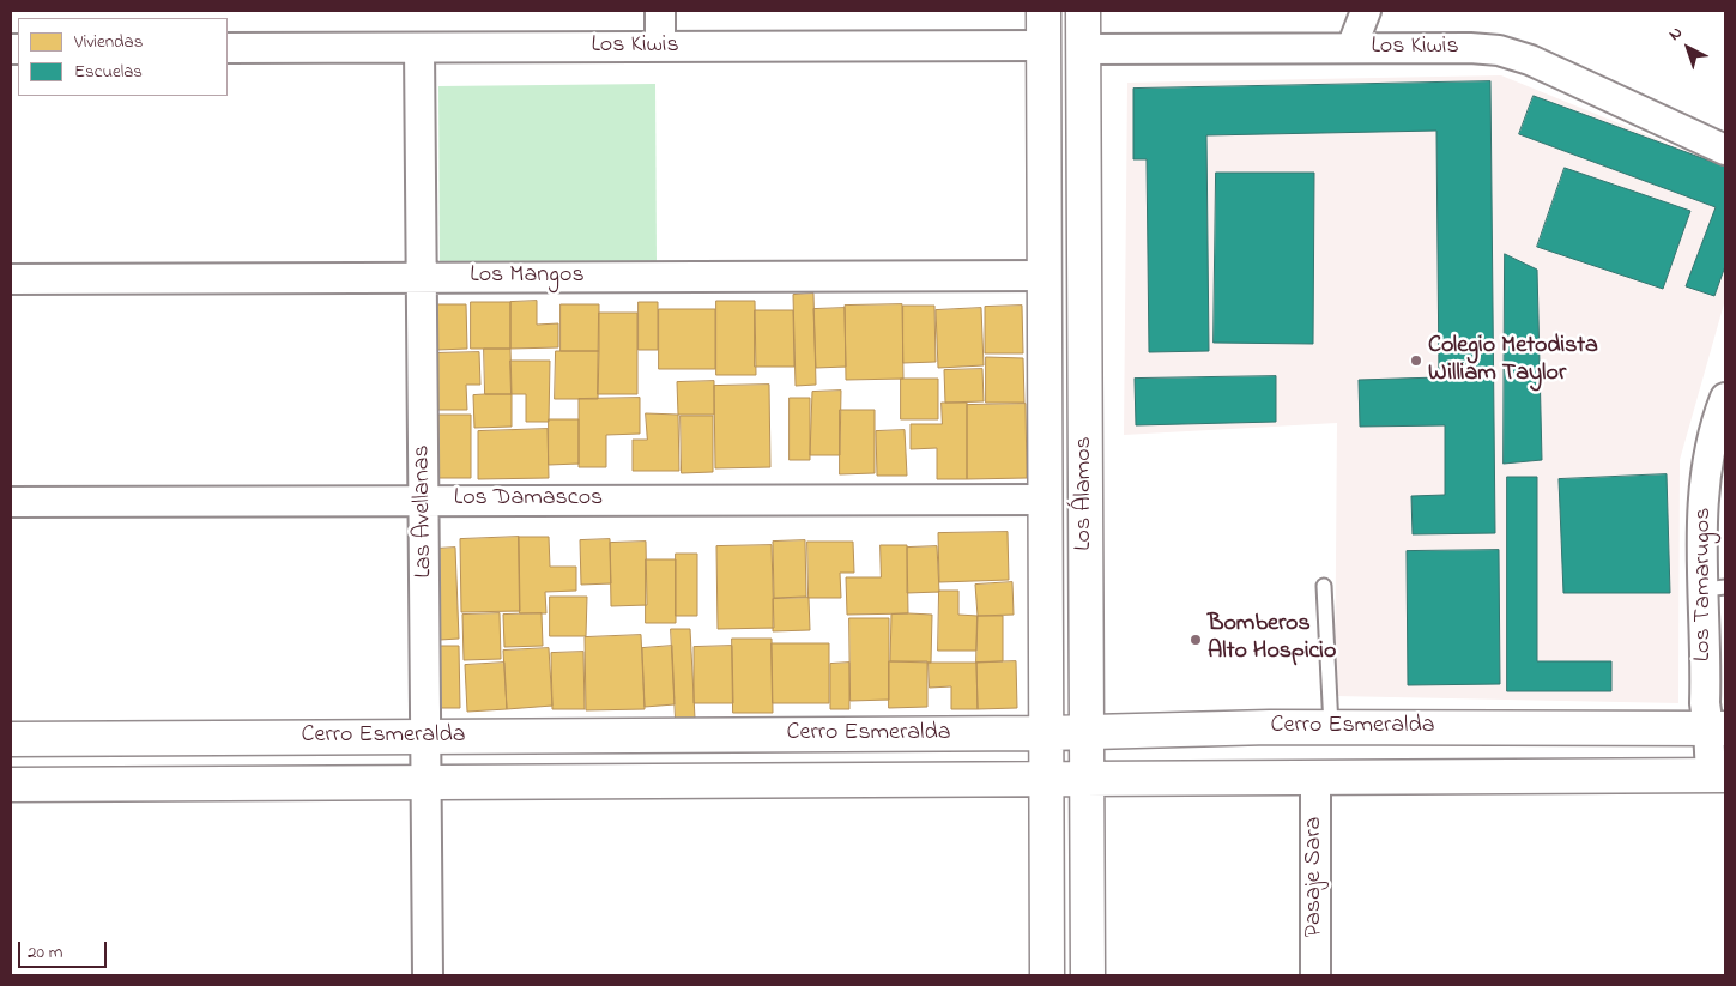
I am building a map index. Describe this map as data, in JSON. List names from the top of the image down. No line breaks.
{"streets":{"street":["Los Kiwis","Los Mangos","Los Álamos","Los Damascos","Las Avellanas","Los Tamarugos","Cerro Esmeralda","Pasaje Sara"]},"crossings":[["Los Kiwis","Los Álamos"],["Los Kiwis","Las Avellanas"],["Los Mangos","Los Álamos"],["Los Mangos","Las Avellanas"],["Los Álamos","Los Damascos"],["Los Álamos","Cerro Esmeralda"],["Los Damascos","Las Avellanas"],["Las Avellanas","Cerro Esmeralda"],["Los Tamarugos","Cerro Esmeralda"],["Cerro Esmeralda","Pasaje Sara"]],"places":["Colegio Metodista William Taylor","Bomberos Alto Hospicio"],"legend":["Viviendas","Escuelas"],"scale_bar":"20 m","north":"top left"}
